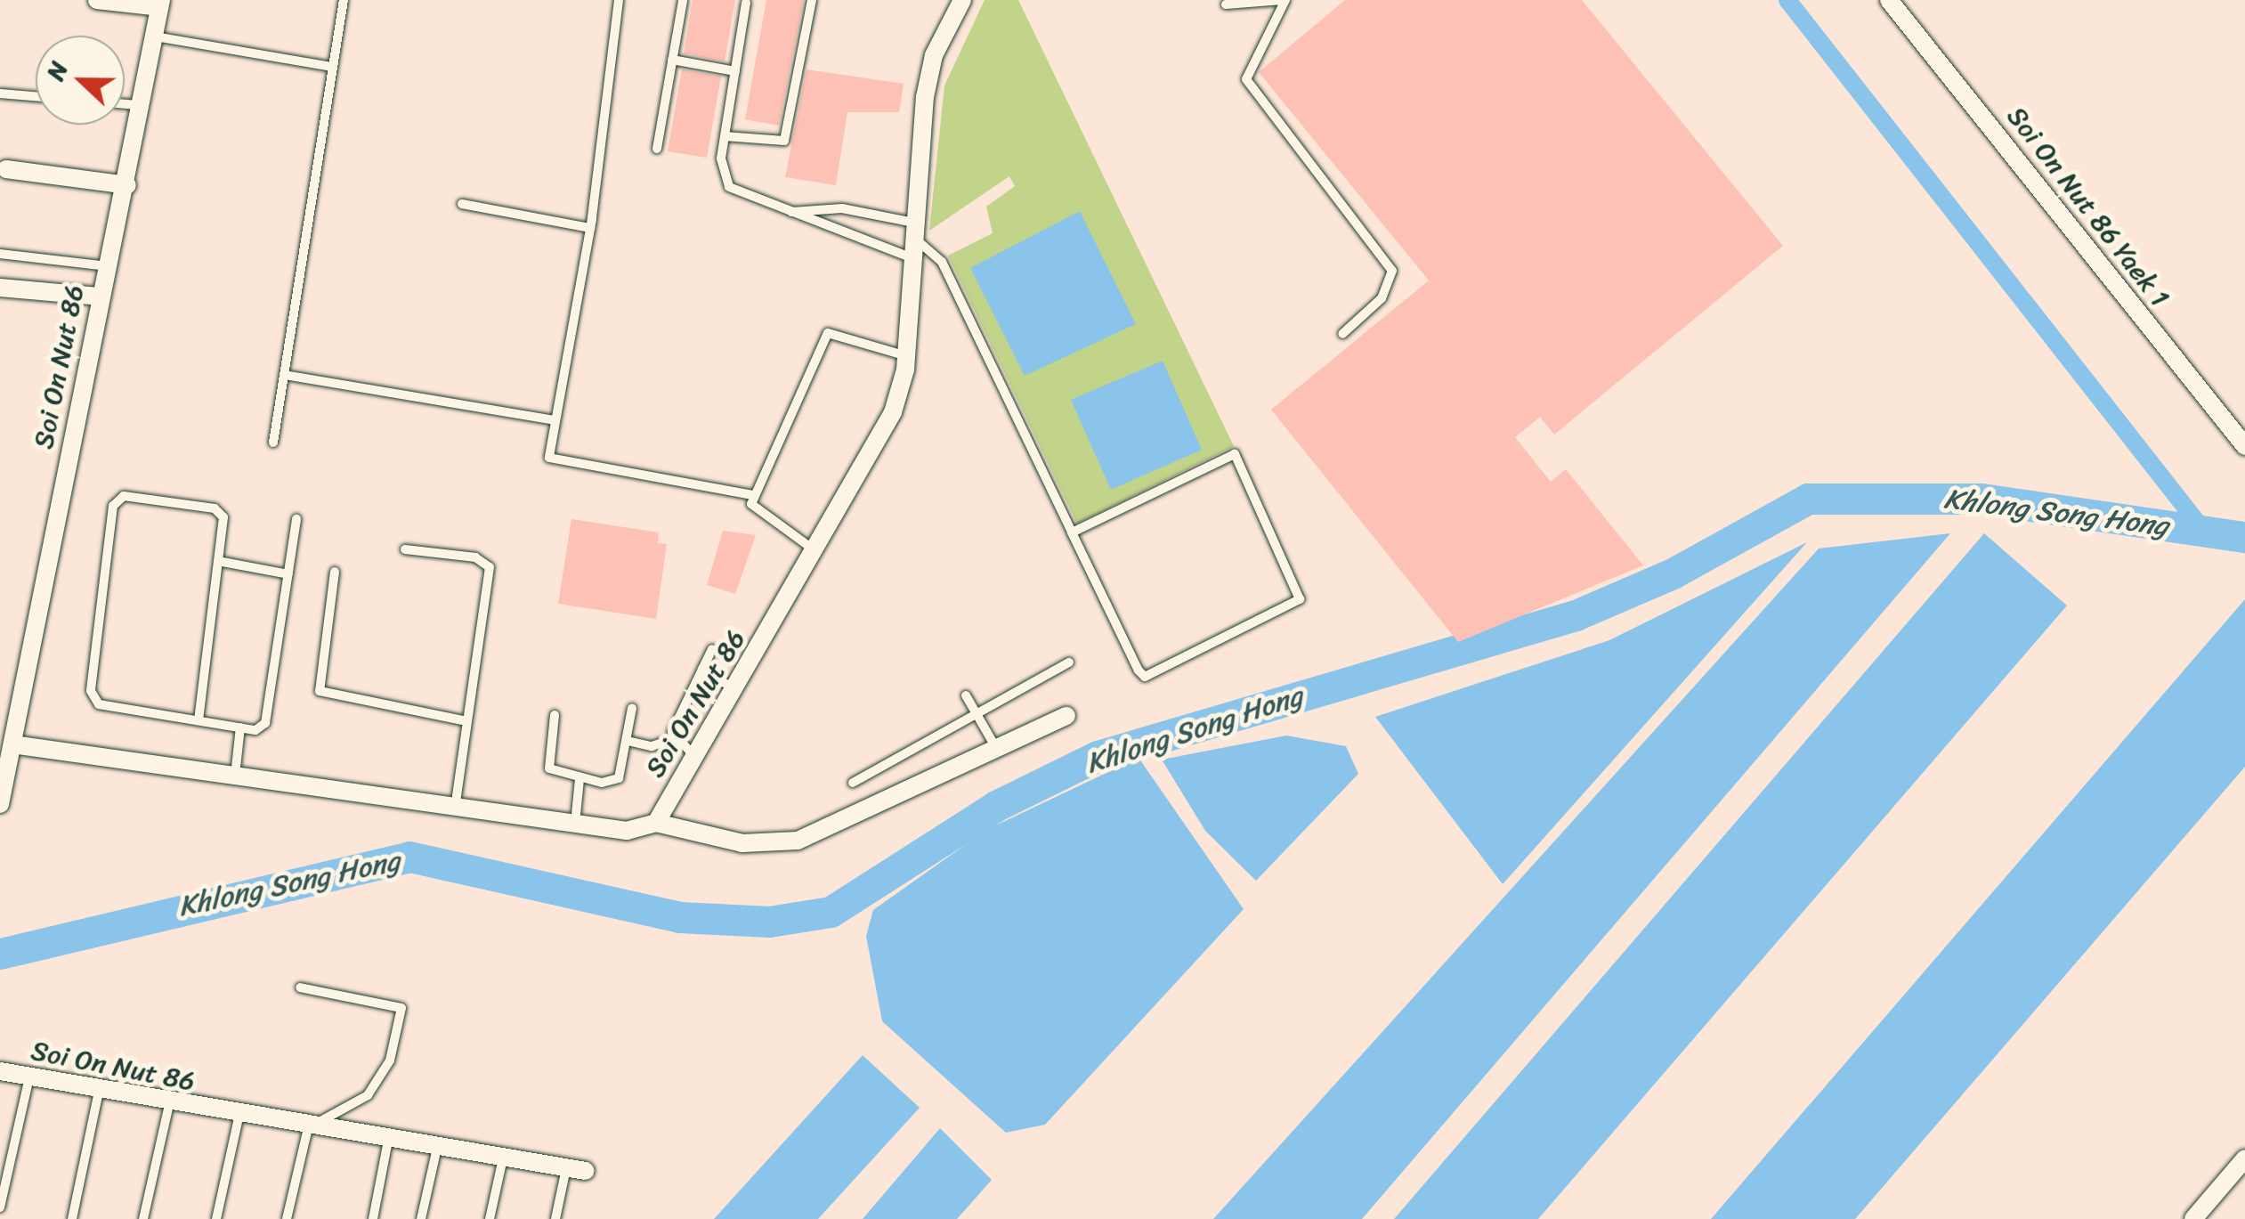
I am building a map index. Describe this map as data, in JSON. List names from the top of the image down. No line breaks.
{"streets":{"street":["Soi On Nut 86 Yaek 1","Soi On Nut 86"]},"water":["Khlong Song Hong"],"north":"left"}
